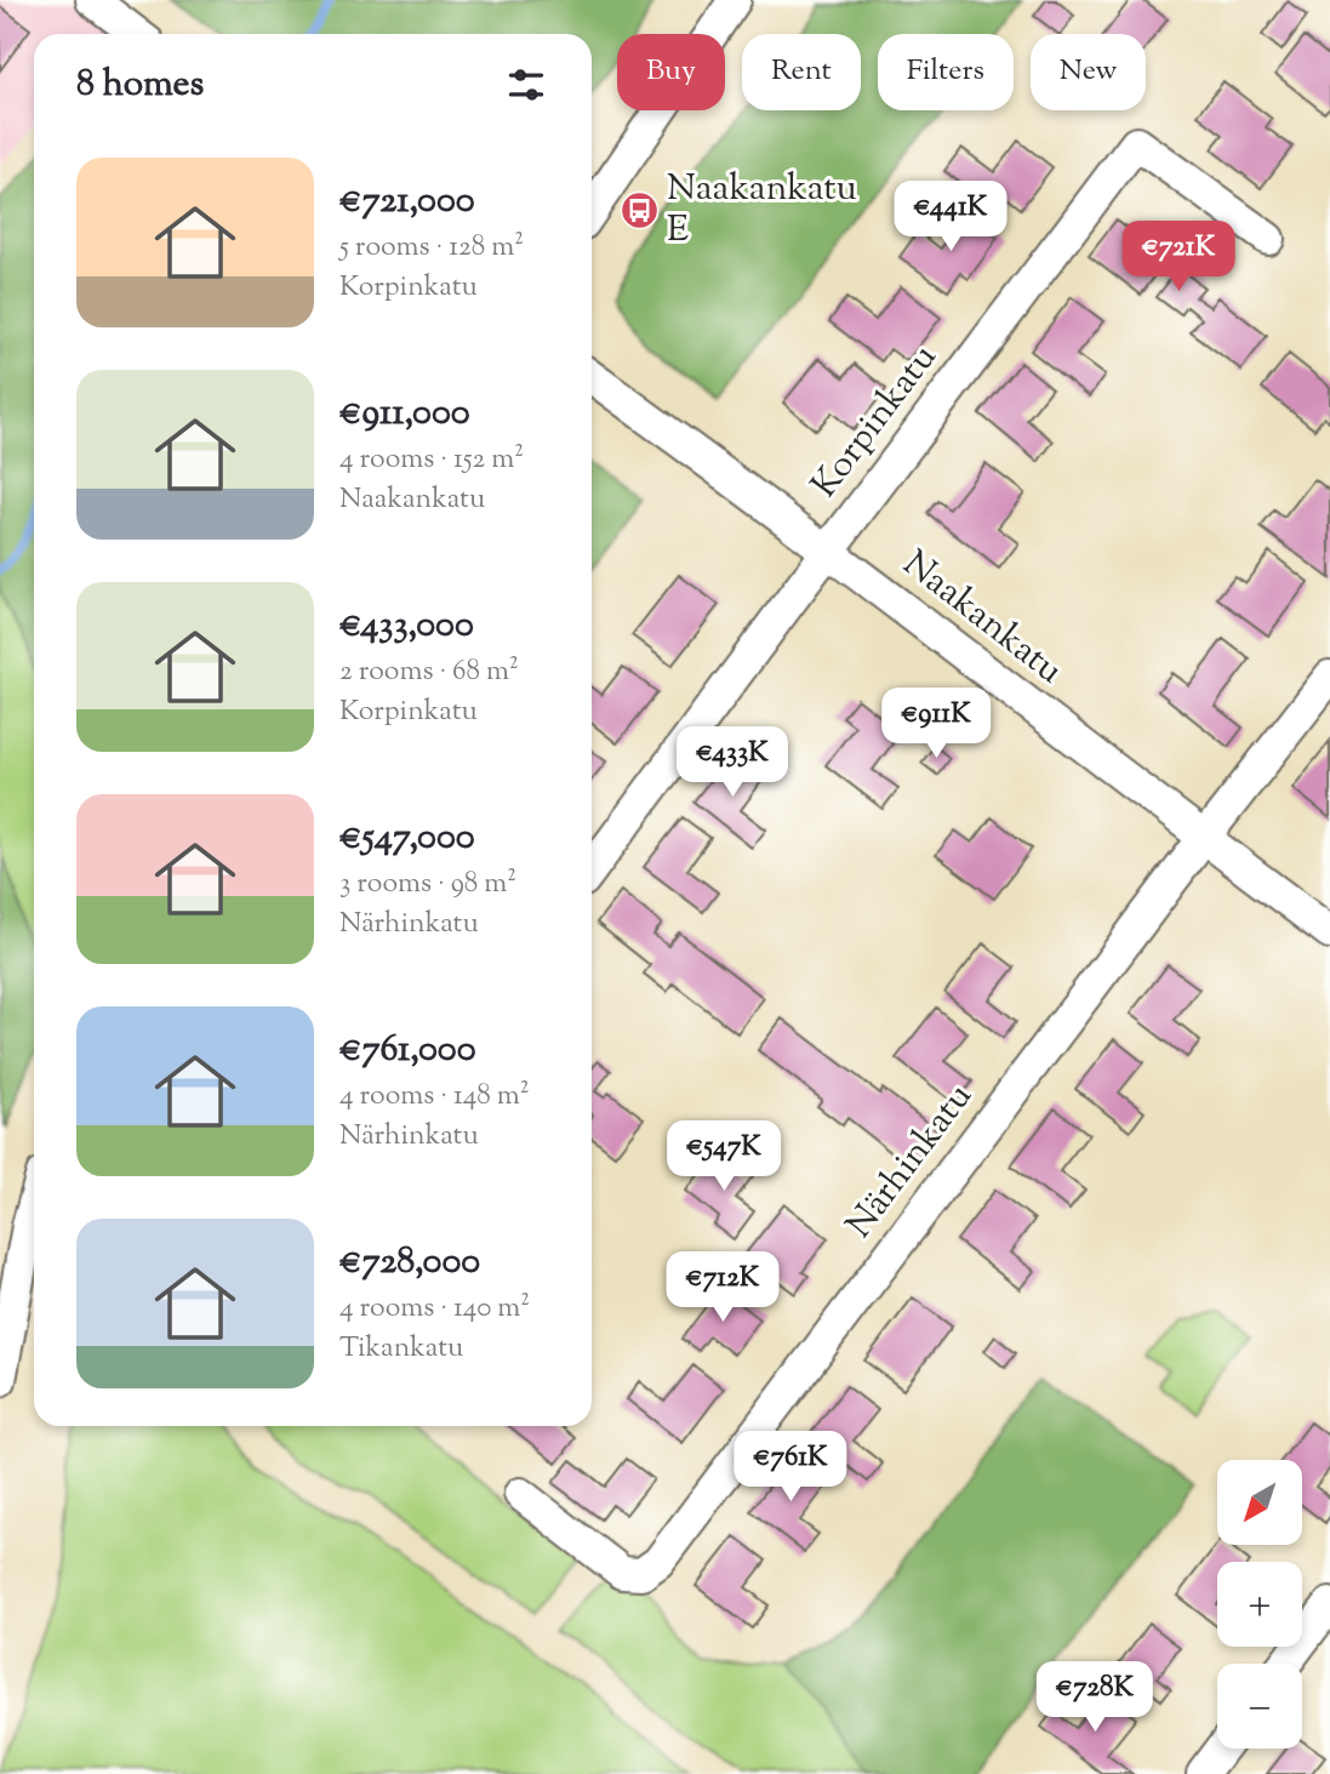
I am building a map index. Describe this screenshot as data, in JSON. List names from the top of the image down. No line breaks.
{"streets":{"street":["Korpinkatu","Naakankatu","Närhinkatu"]},"crossings":[["Korpinkatu","Naakankatu"],["Naakankatu","Närhinkatu"]],"places":{"bus stop":["Naakankatu E"]},"north":"bottom left","page":{"chip":["Buy","Rent","Filters","New"],"heading":"8 homes","list":[{"name":"€721,000","note":"5 rooms · 128 m² · Korpinkatu"},{"name":"€911,000","note":"4 rooms · 152 m² · Naakankatu"},{"name":"€433,000","note":"2 rooms · 68 m² · Korpinkatu"},{"name":"€547,000","note":"3 rooms · 98 m² · Närhinkatu"},{"name":"€761,000","note":"4 rooms · 148 m² · Närhinkatu"},{"name":"€728,000","note":"4 rooms · 140 m² · Tikankatu"}],"price":["€441K","€721K","€911K","€433K","€547K","€712K","€761K","€728K"],"map_buttons":["+","−"]}}
